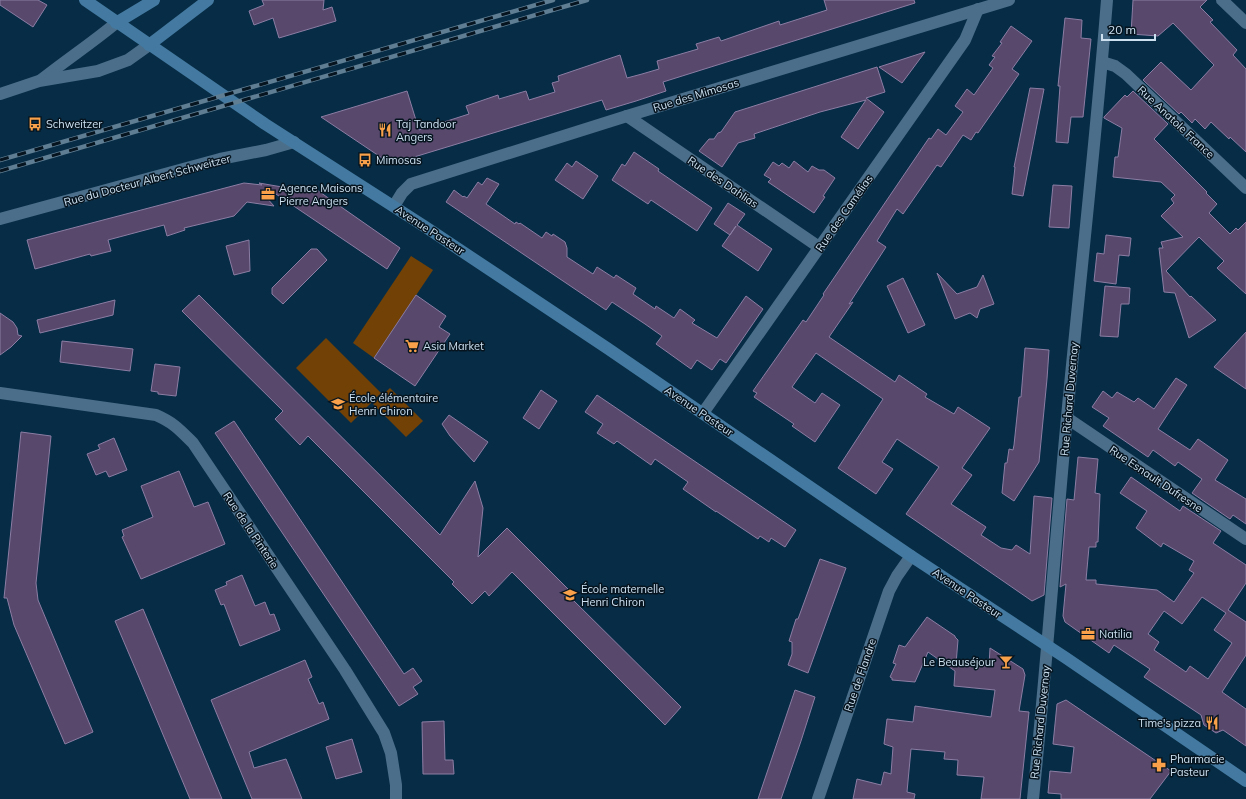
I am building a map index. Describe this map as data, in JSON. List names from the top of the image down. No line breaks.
{"streets":{"main road":["Avenue Pasteur"],"street":["Rue des Mimosas","Rue Anatole France","Rue du Docteur Albert Schweitzer","Rue des Dahlias","Rue des Camélias","Rue Richard Duvernay","Rue Esnault Dufresne","Rue de la Pinterie","Rue de Flandre"]},"crossings":[["Rue des Mimosas","Rue des Dahlias"],["Rue des Mimosas","Rue des Camélias"],["Rue des Mimosas","Avenue Pasteur"],["Rue Anatole France","Rue Richard Duvernay"],["Rue du Docteur Albert Schweitzer","Avenue Pasteur"],["Rue des Dahlias","Rue des Camélias"],["Rue des Camélias","Avenue Pasteur"],["Avenue Pasteur","Rue Richard Duvernay"],["Avenue Pasteur","Rue de Flandre"],["Rue Richard Duvernay","Rue Esnault Dufresne"]],"places":{"bus stop":["Schweitzer","Mimosas"],"restaurant":["Taj Tandoor Angers","Time's pizza"],"office":["Agence Maisons Pierre Angers","Natilia"],"supermarket":["Asia Market"],"school or university":["École élémentaire Henri Chiron","École maternelle Henri Chiron"],"bar":["Le Beauséjour"],"pharmacy":["Pharmacie Pasteur"]},"scale_bar":"20 m"}
